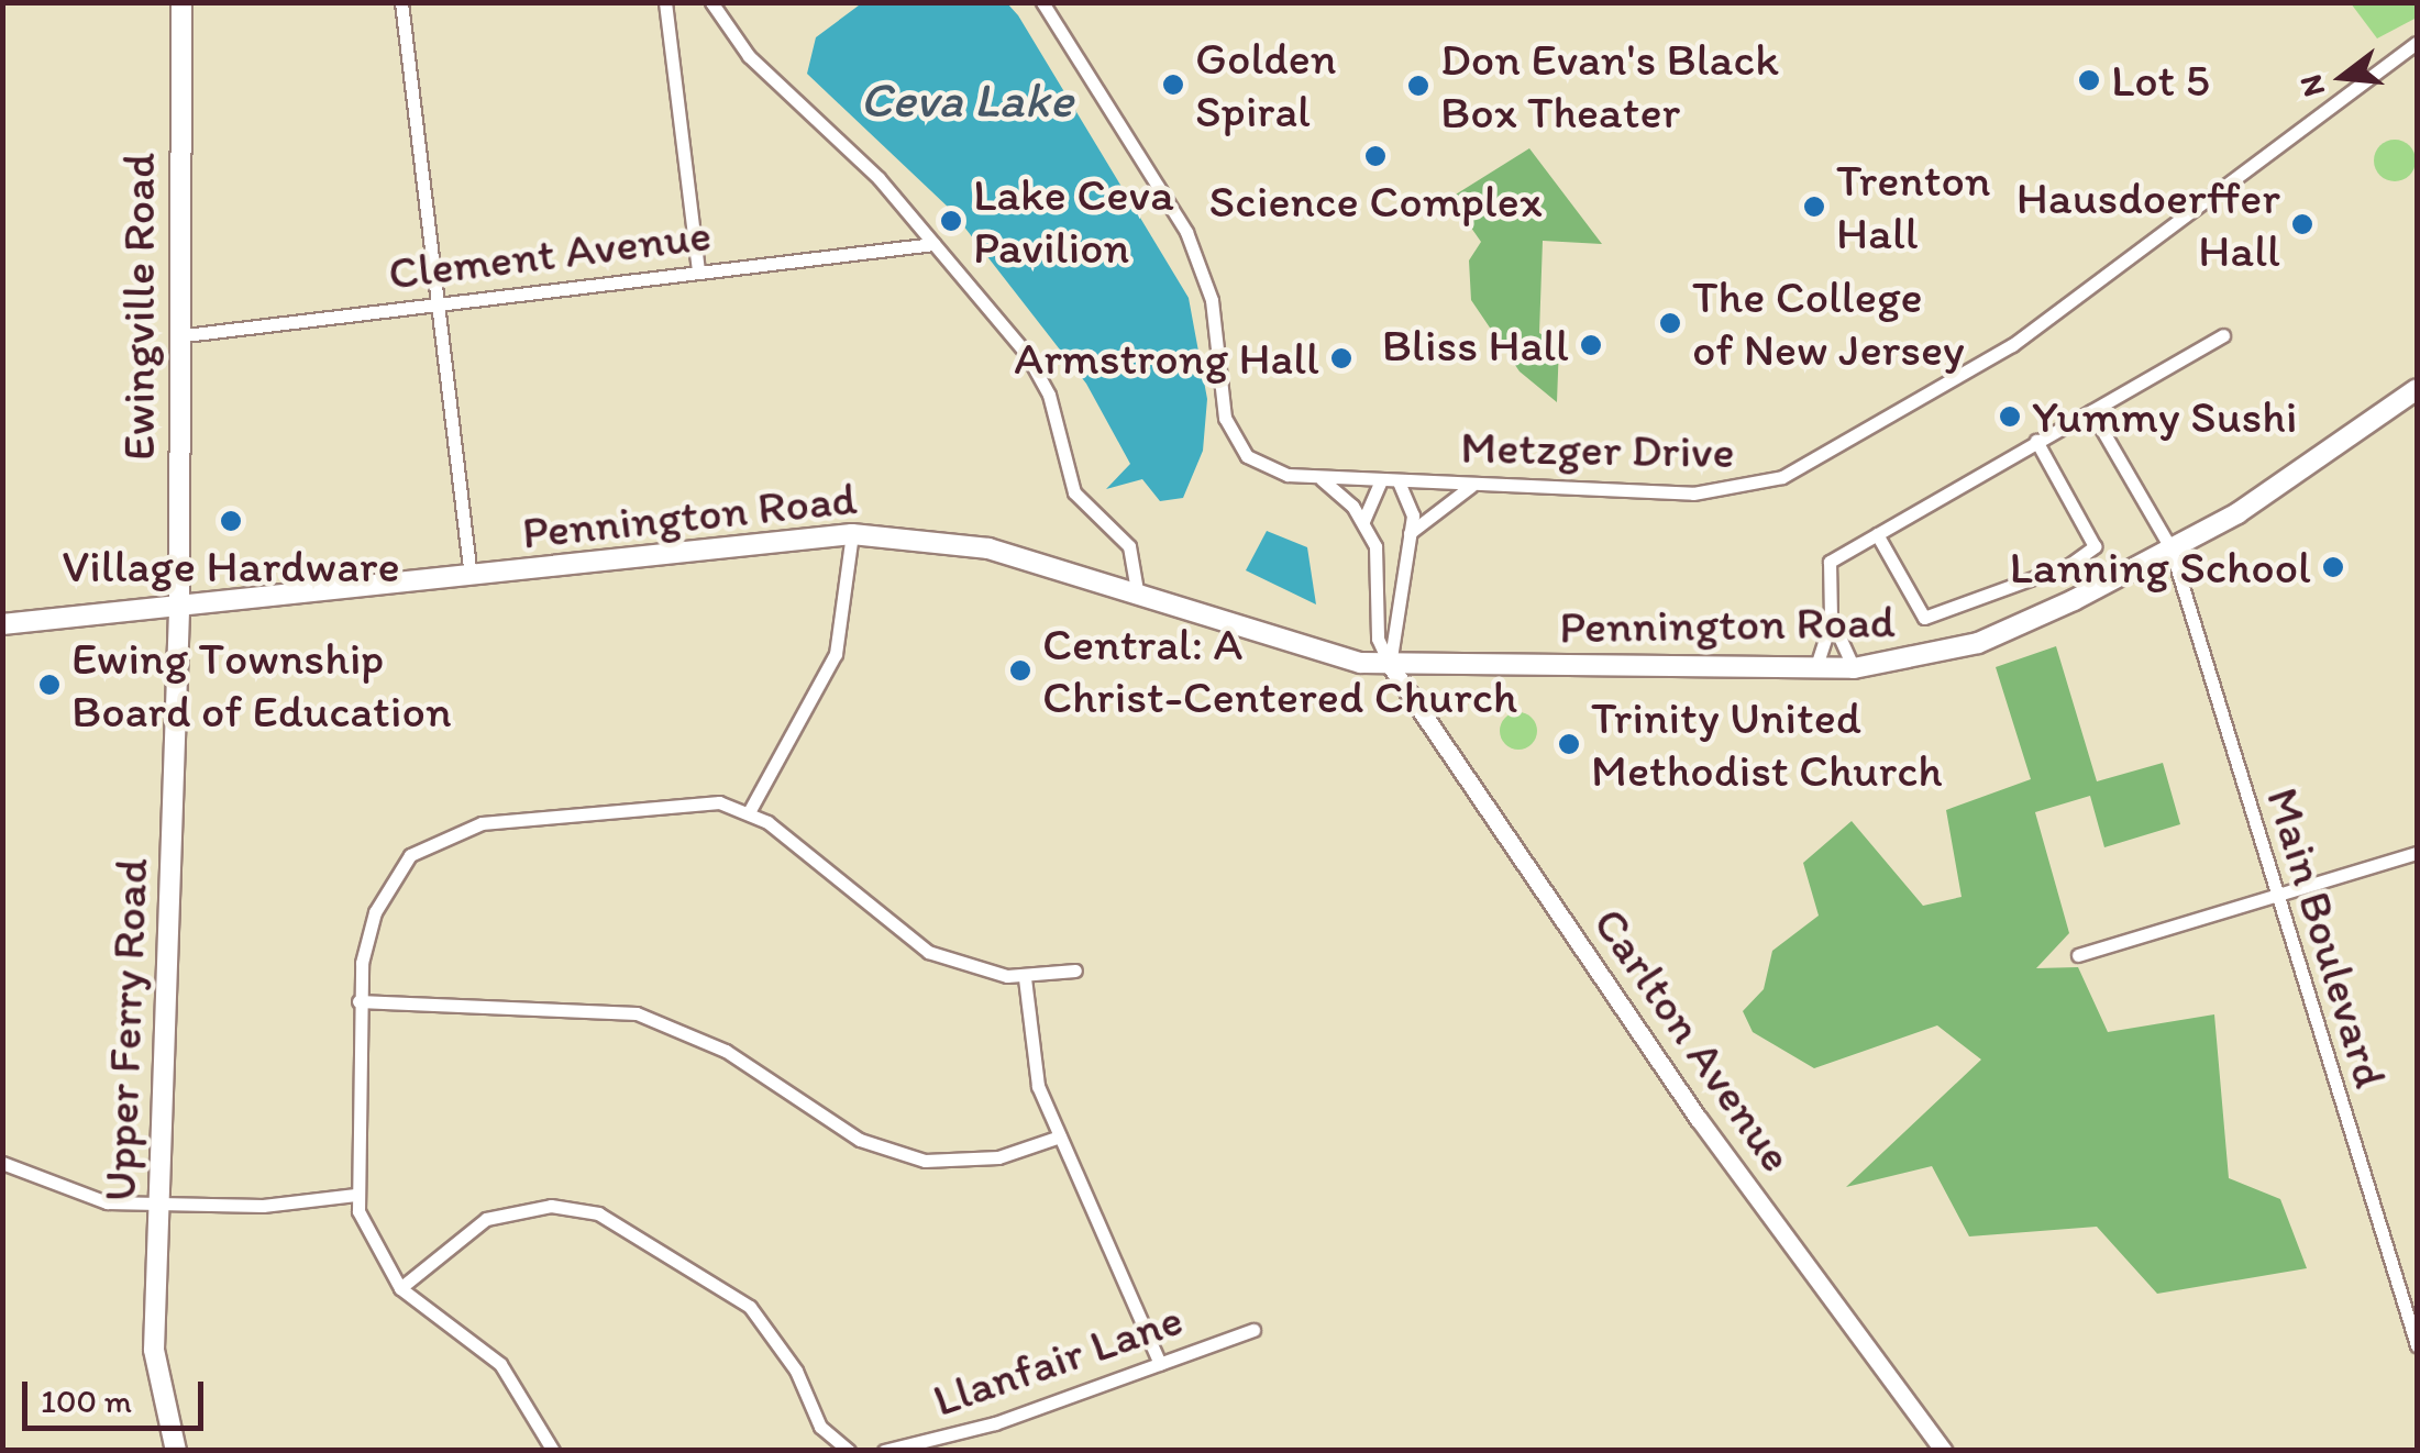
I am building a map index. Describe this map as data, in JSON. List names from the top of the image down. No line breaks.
{"streets":{"main road":["Ewingville Road","Pennington Road","Upper Ferry Road"],"street":["Clement Avenue","Metzger Drive","Main Boulevard","Carlton Avenue","Llanfair Lane"]},"crossings":[["Clement Avenue","Ewingville Road"],["Ewingville Road","Pennington Road"],["Ewingville Road","Upper Ferry Road"],["Pennington Road","Main Boulevard"],["Pennington Road","Upper Ferry Road"],["Pennington Road","Carlton Avenue"]],"water":["Ceva Lake"],"places":["Lot 5","Golden Spiral","Don Evan's Black Box Theater","Science Complex","Trenton Hall","Lake Ceva Pavilion","Hausdoerffer Hall","The College of New Jersey","Bliss Hall","Armstrong Hall","Yummy Sushi","Village Hardware","Lanning School","Central: A Christ-Centered Church","Ewing Township Board of Education","Trinity United Methodist Church"],"scale_bar":"100 m","north":"left"}
